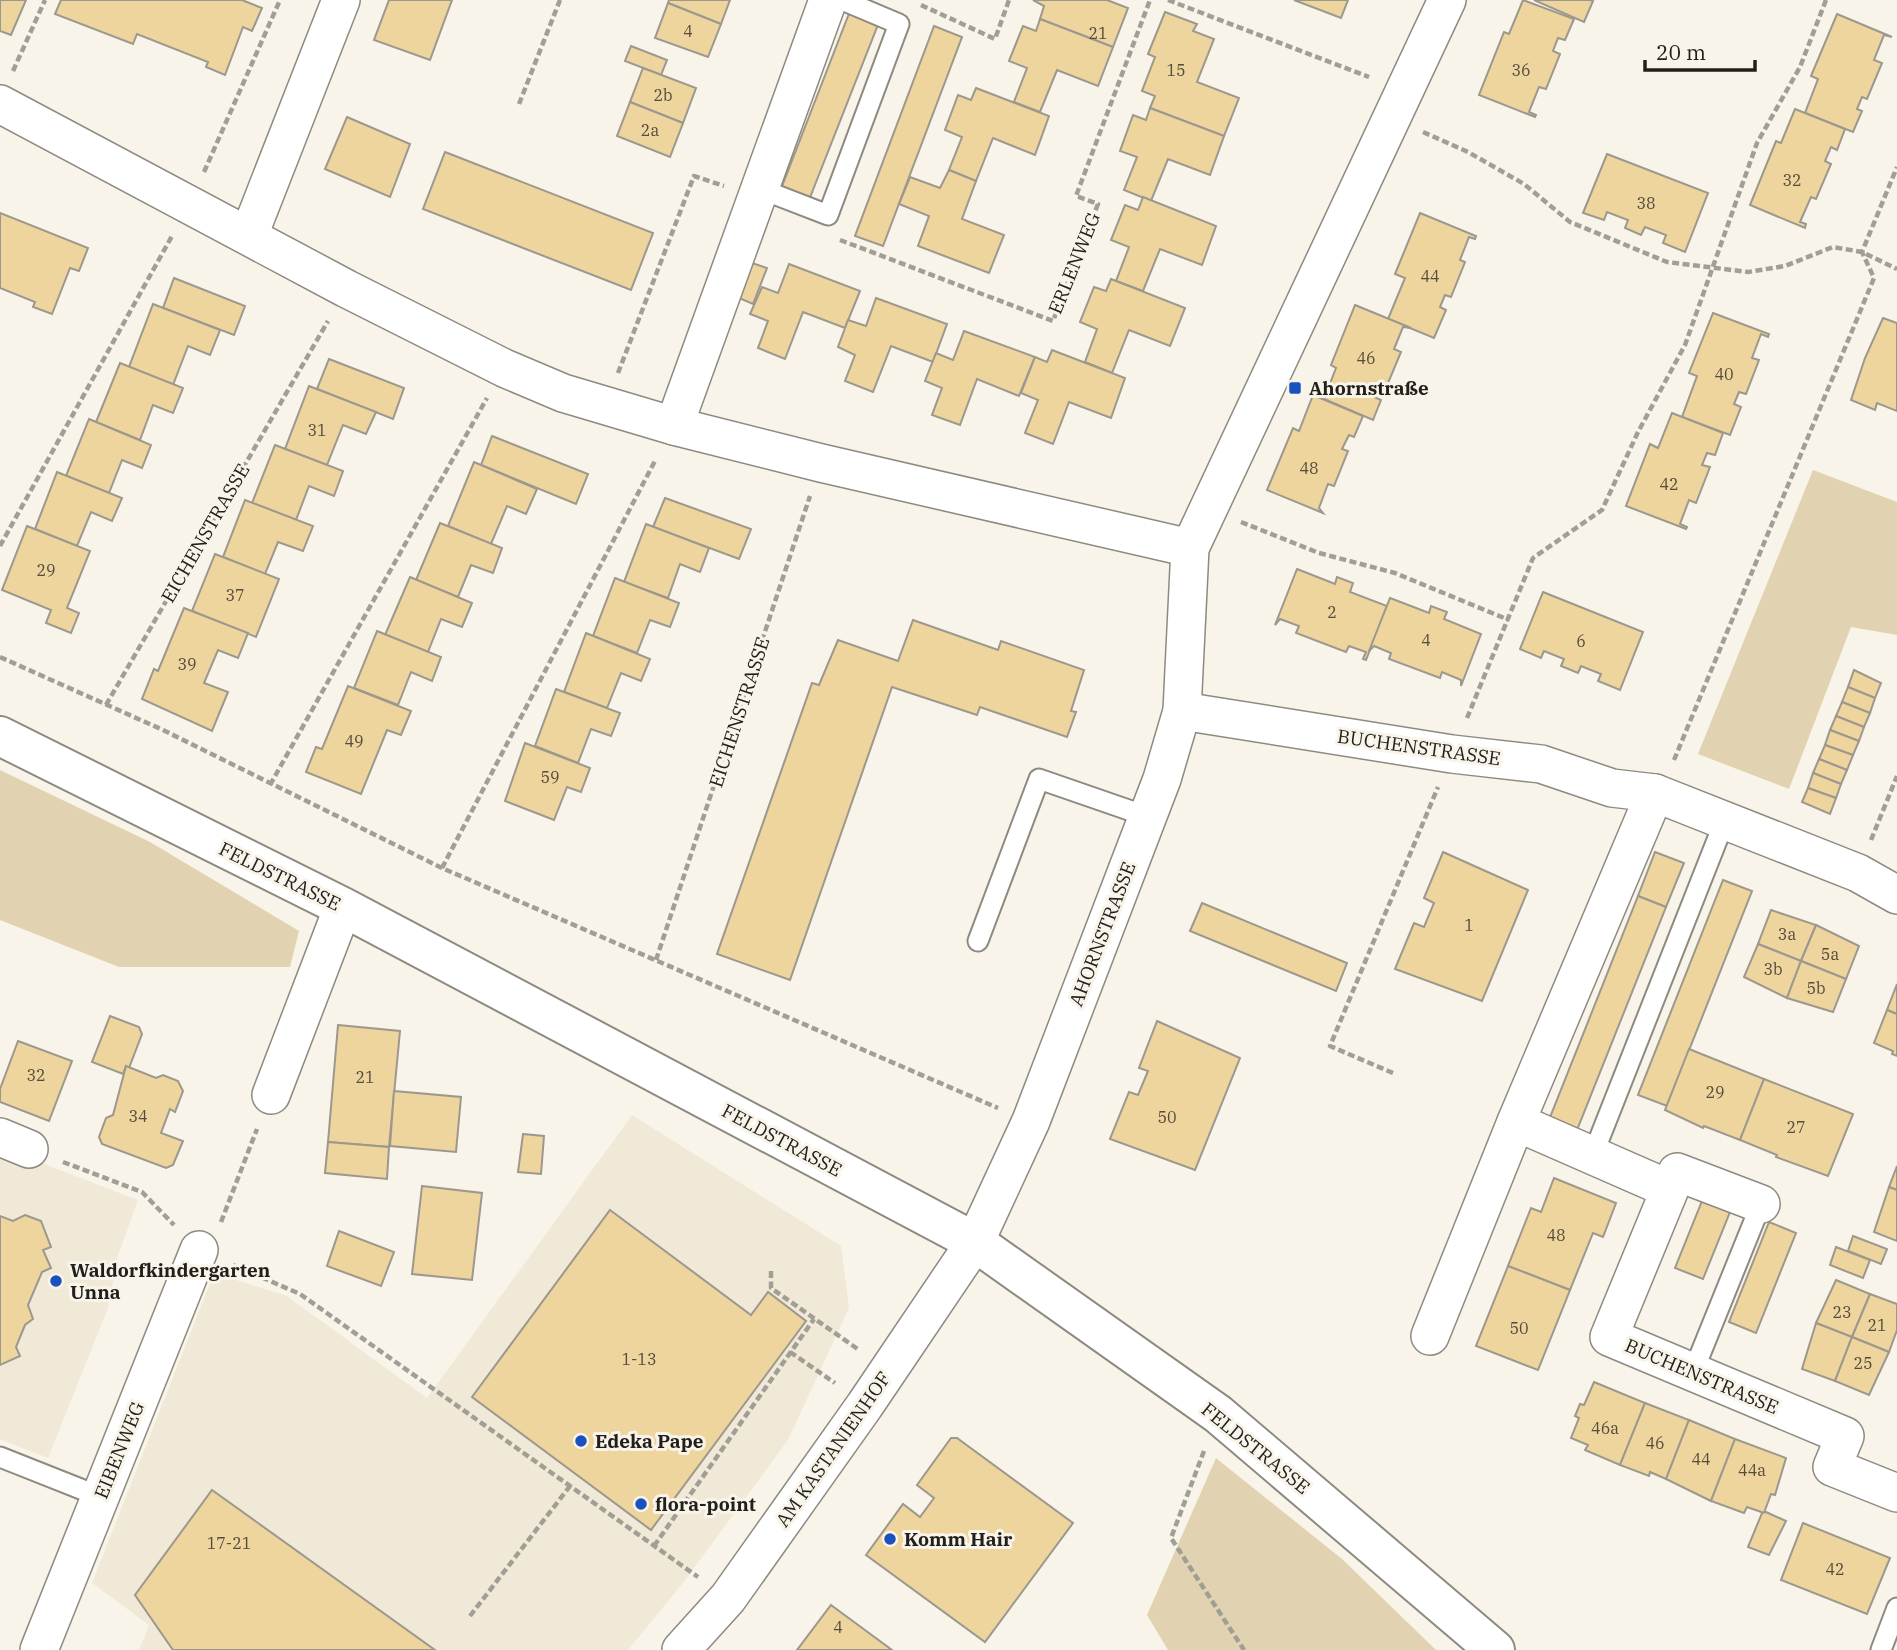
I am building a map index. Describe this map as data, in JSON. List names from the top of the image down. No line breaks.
{"streets":{"main road":["FELDSTRASSE"],"street":["BUCHENSTRASSE","AHORNSTRASSE","AM KASTANIENHOF","EIBENWEG"],"path":["ERLENWEG","EICHENSTRASSE"]},"crossings":[["BUCHENSTRASSE","AHORNSTRASSE"],["FELDSTRASSE","AHORNSTRASSE"],["FELDSTRASSE","AM KASTANIENHOF"],["AHORNSTRASSE","AM KASTANIENHOF"]],"places":{"transit":["Ahornstraße"],"other":["Waldorfkindergarten Unna","Edeka Pape","flora-point","Komm Hair"]},"house_numbers":["4","21","15","36","2b","2a","32","38","44","46","40","31","48","42","29","37","2","4","6","39","49","59","1","3a","5a","3b","5b","32","21","29","34","50","27","48","23","21","50","1-13","25","46a","46","44","44a","17-21","42","4"],"scale_bar":"20 m"}
